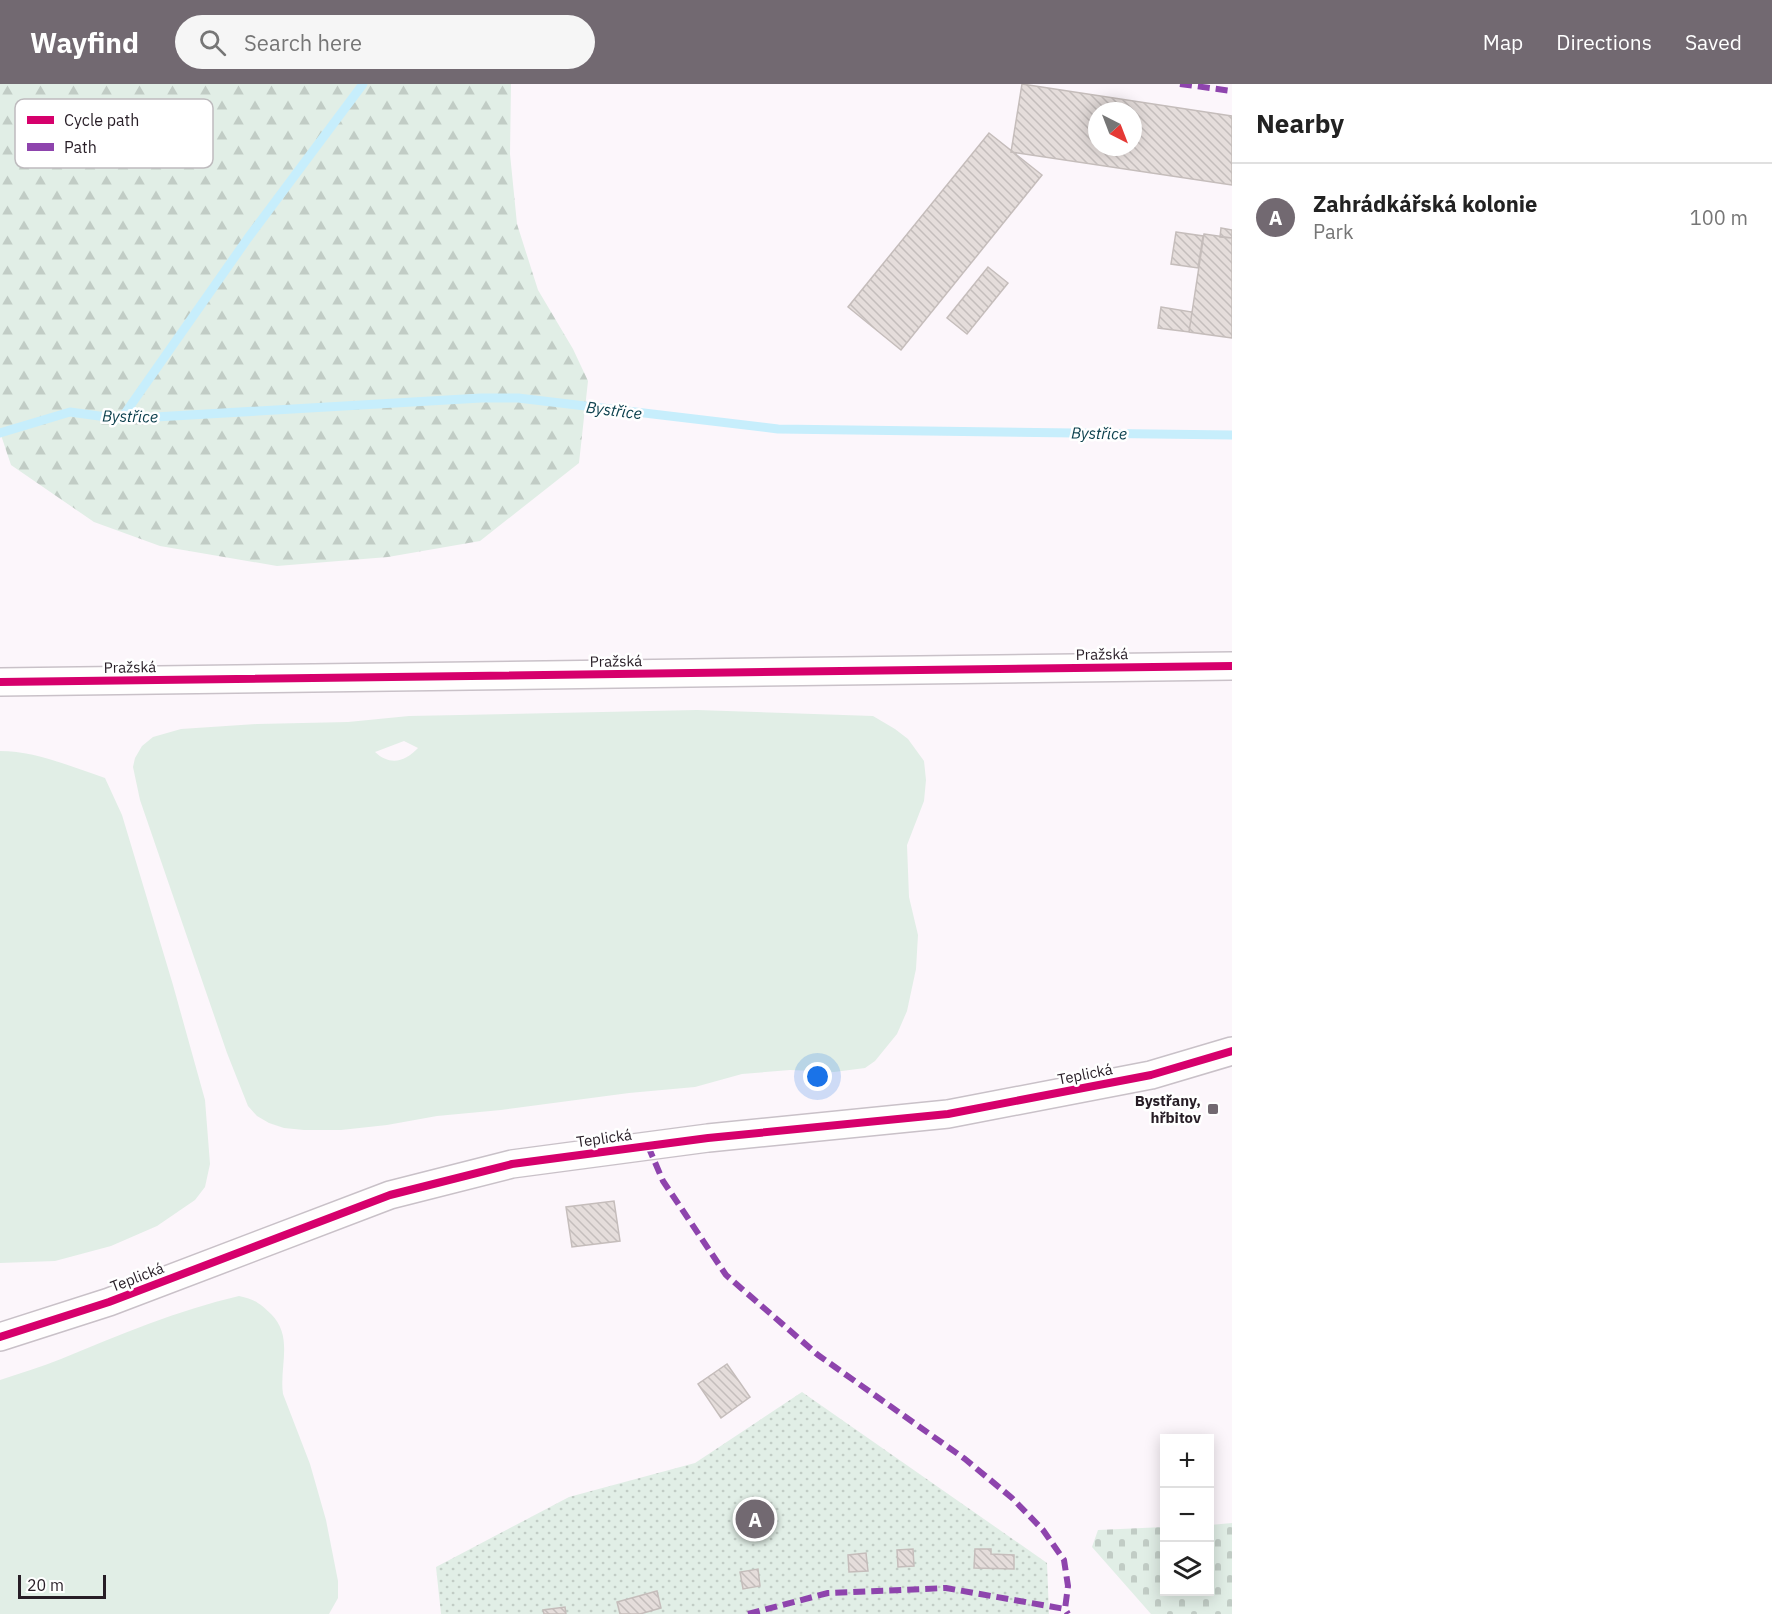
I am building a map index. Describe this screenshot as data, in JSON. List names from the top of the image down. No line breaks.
{"streets":{"street":["Pražská","Teplická"]},"water":["Bystřice"],"places":{"transit":["Bystřany, hřbitov"]},"legend":["Cycle path","Path"],"scale_bar":"20 m","north":"bottom right","page":{"header":"Wayfind","search":"Search here","nav":["Map","Directions","Saved"],"heading":"Nearby","list":[{"mark":"A","name":"Zahrádkářská kolonie","note":"Park","value":"100 m"}],"map_buttons":["+","−"],"pins":"A","scale":"20 m"}}
